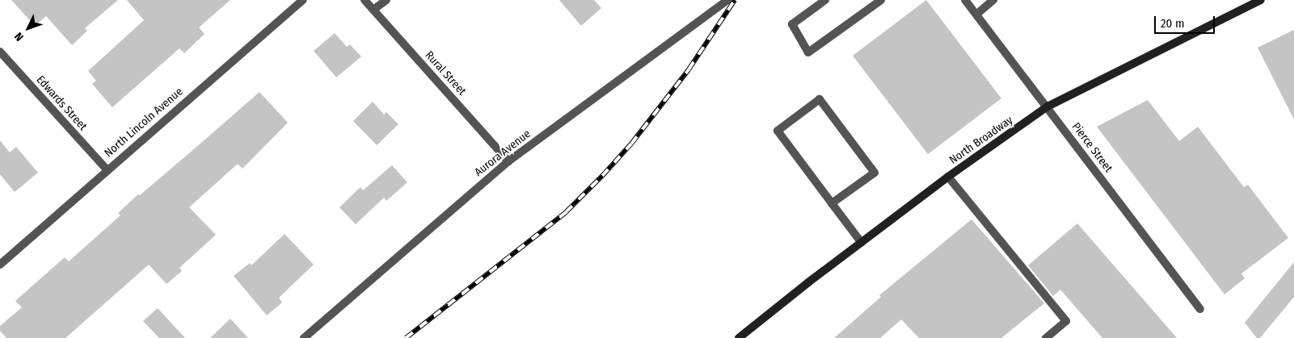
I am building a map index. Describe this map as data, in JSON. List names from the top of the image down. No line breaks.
{"streets":{"main road":["North Broadway"],"street":["Rural Street","Edwards Street","North Lincoln Avenue","Pierce Street","Aurora Avenue"]},"crossings":[["Rural Street","Aurora Avenue"],["Edwards Street","North Lincoln Avenue"],["North Broadway","Pierce Street"]],"scale_bar":"20 m","north":"bottom left"}
